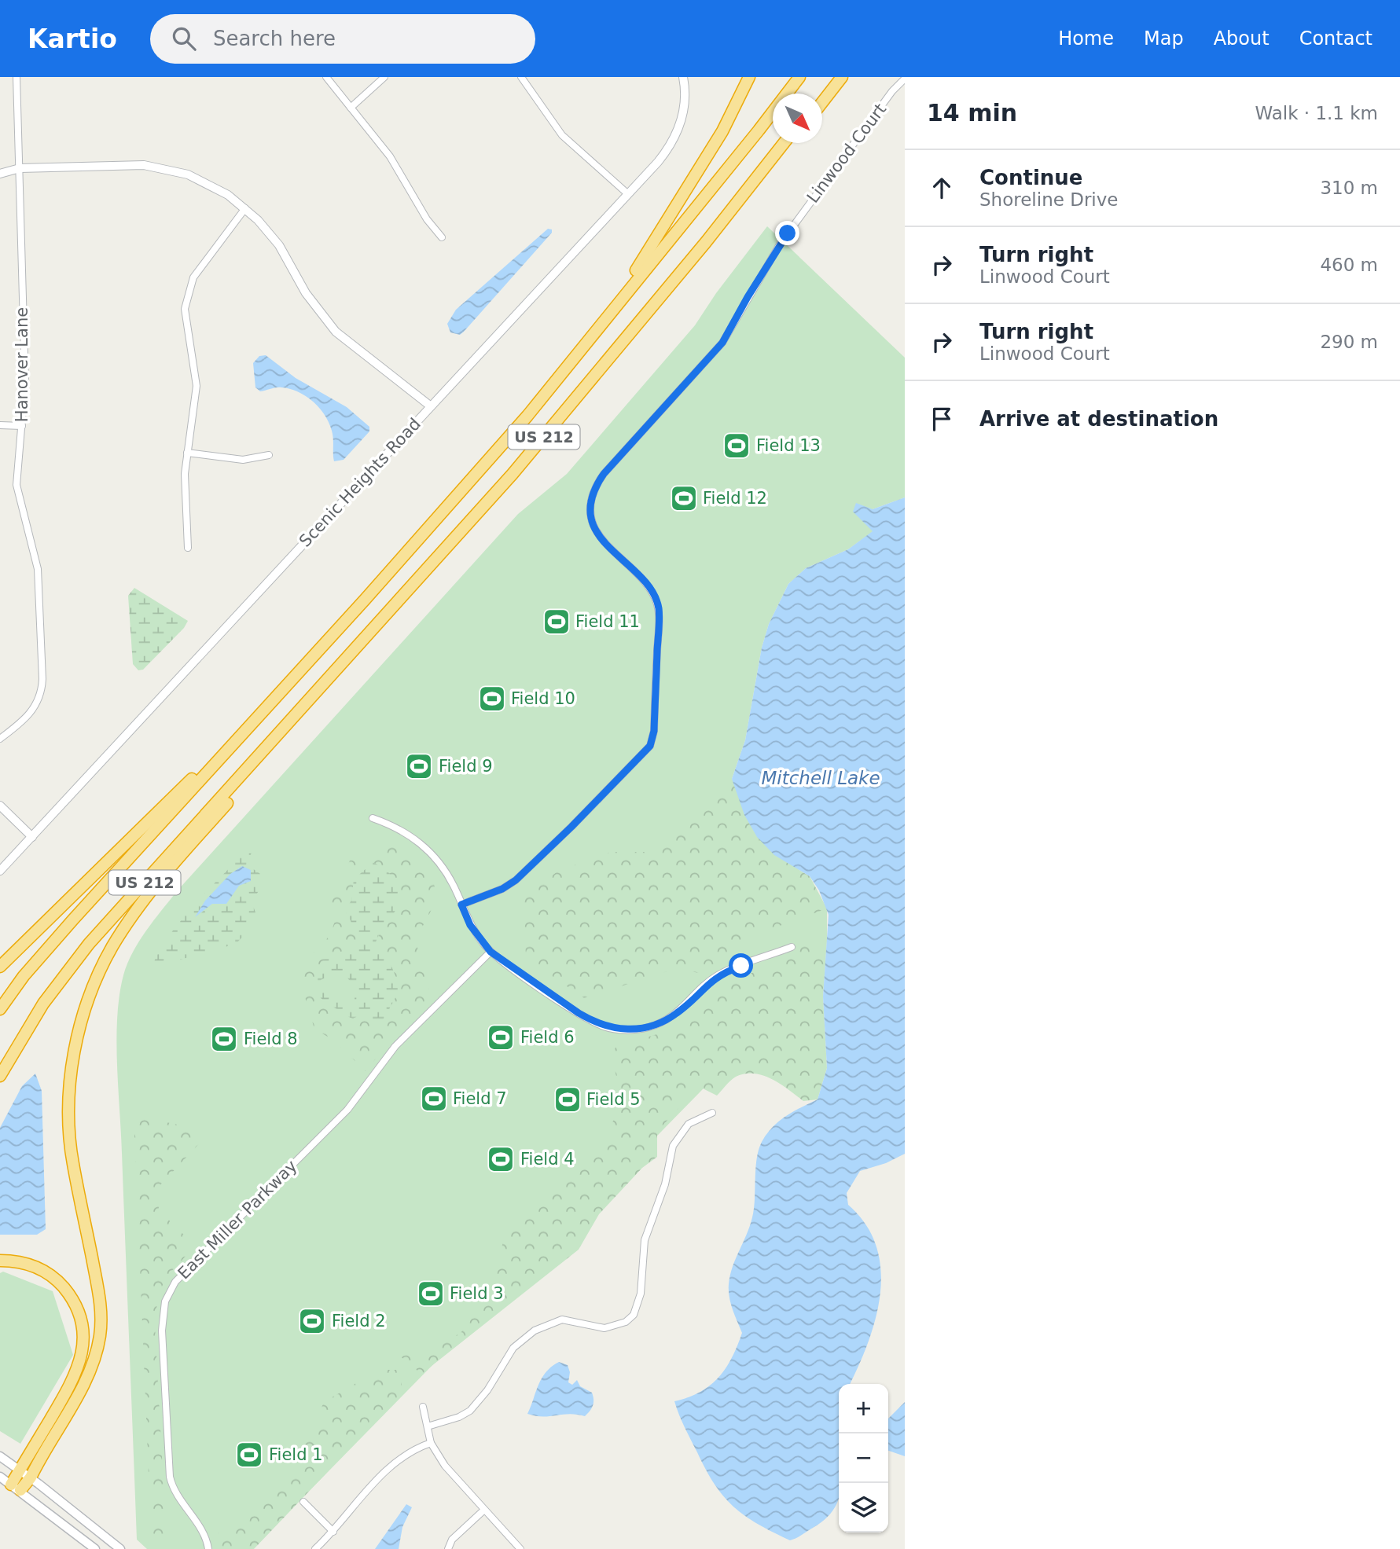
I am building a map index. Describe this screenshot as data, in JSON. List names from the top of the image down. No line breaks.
{"streets":{"highway":["US 212"],"street":["Linwood Court","Hanover Lane","Scenic Heights Road","East Miller Parkway"]},"water":["Mitchell Lake"],"places":{"sports":["Field 13","Field 12","Field 11","Field 10","Field 9","Field 6","Field 8","Field 7","Field 5","Field 4","Field 3","Field 2","Field 1"]},"north":"bottom right","page":{"header":"Kartio","search":"Search here","nav":["Home","Map","About","Contact"],"heading":["14 min","Walk · 1.1 km"],"list":[["Continue","Shoreline Drive","310 m"],["Turn right","Linwood Court","460 m"],["Turn right","Linwood Court","290 m"],"Arrive at destination"],"map_buttons":["+","−"]}}
